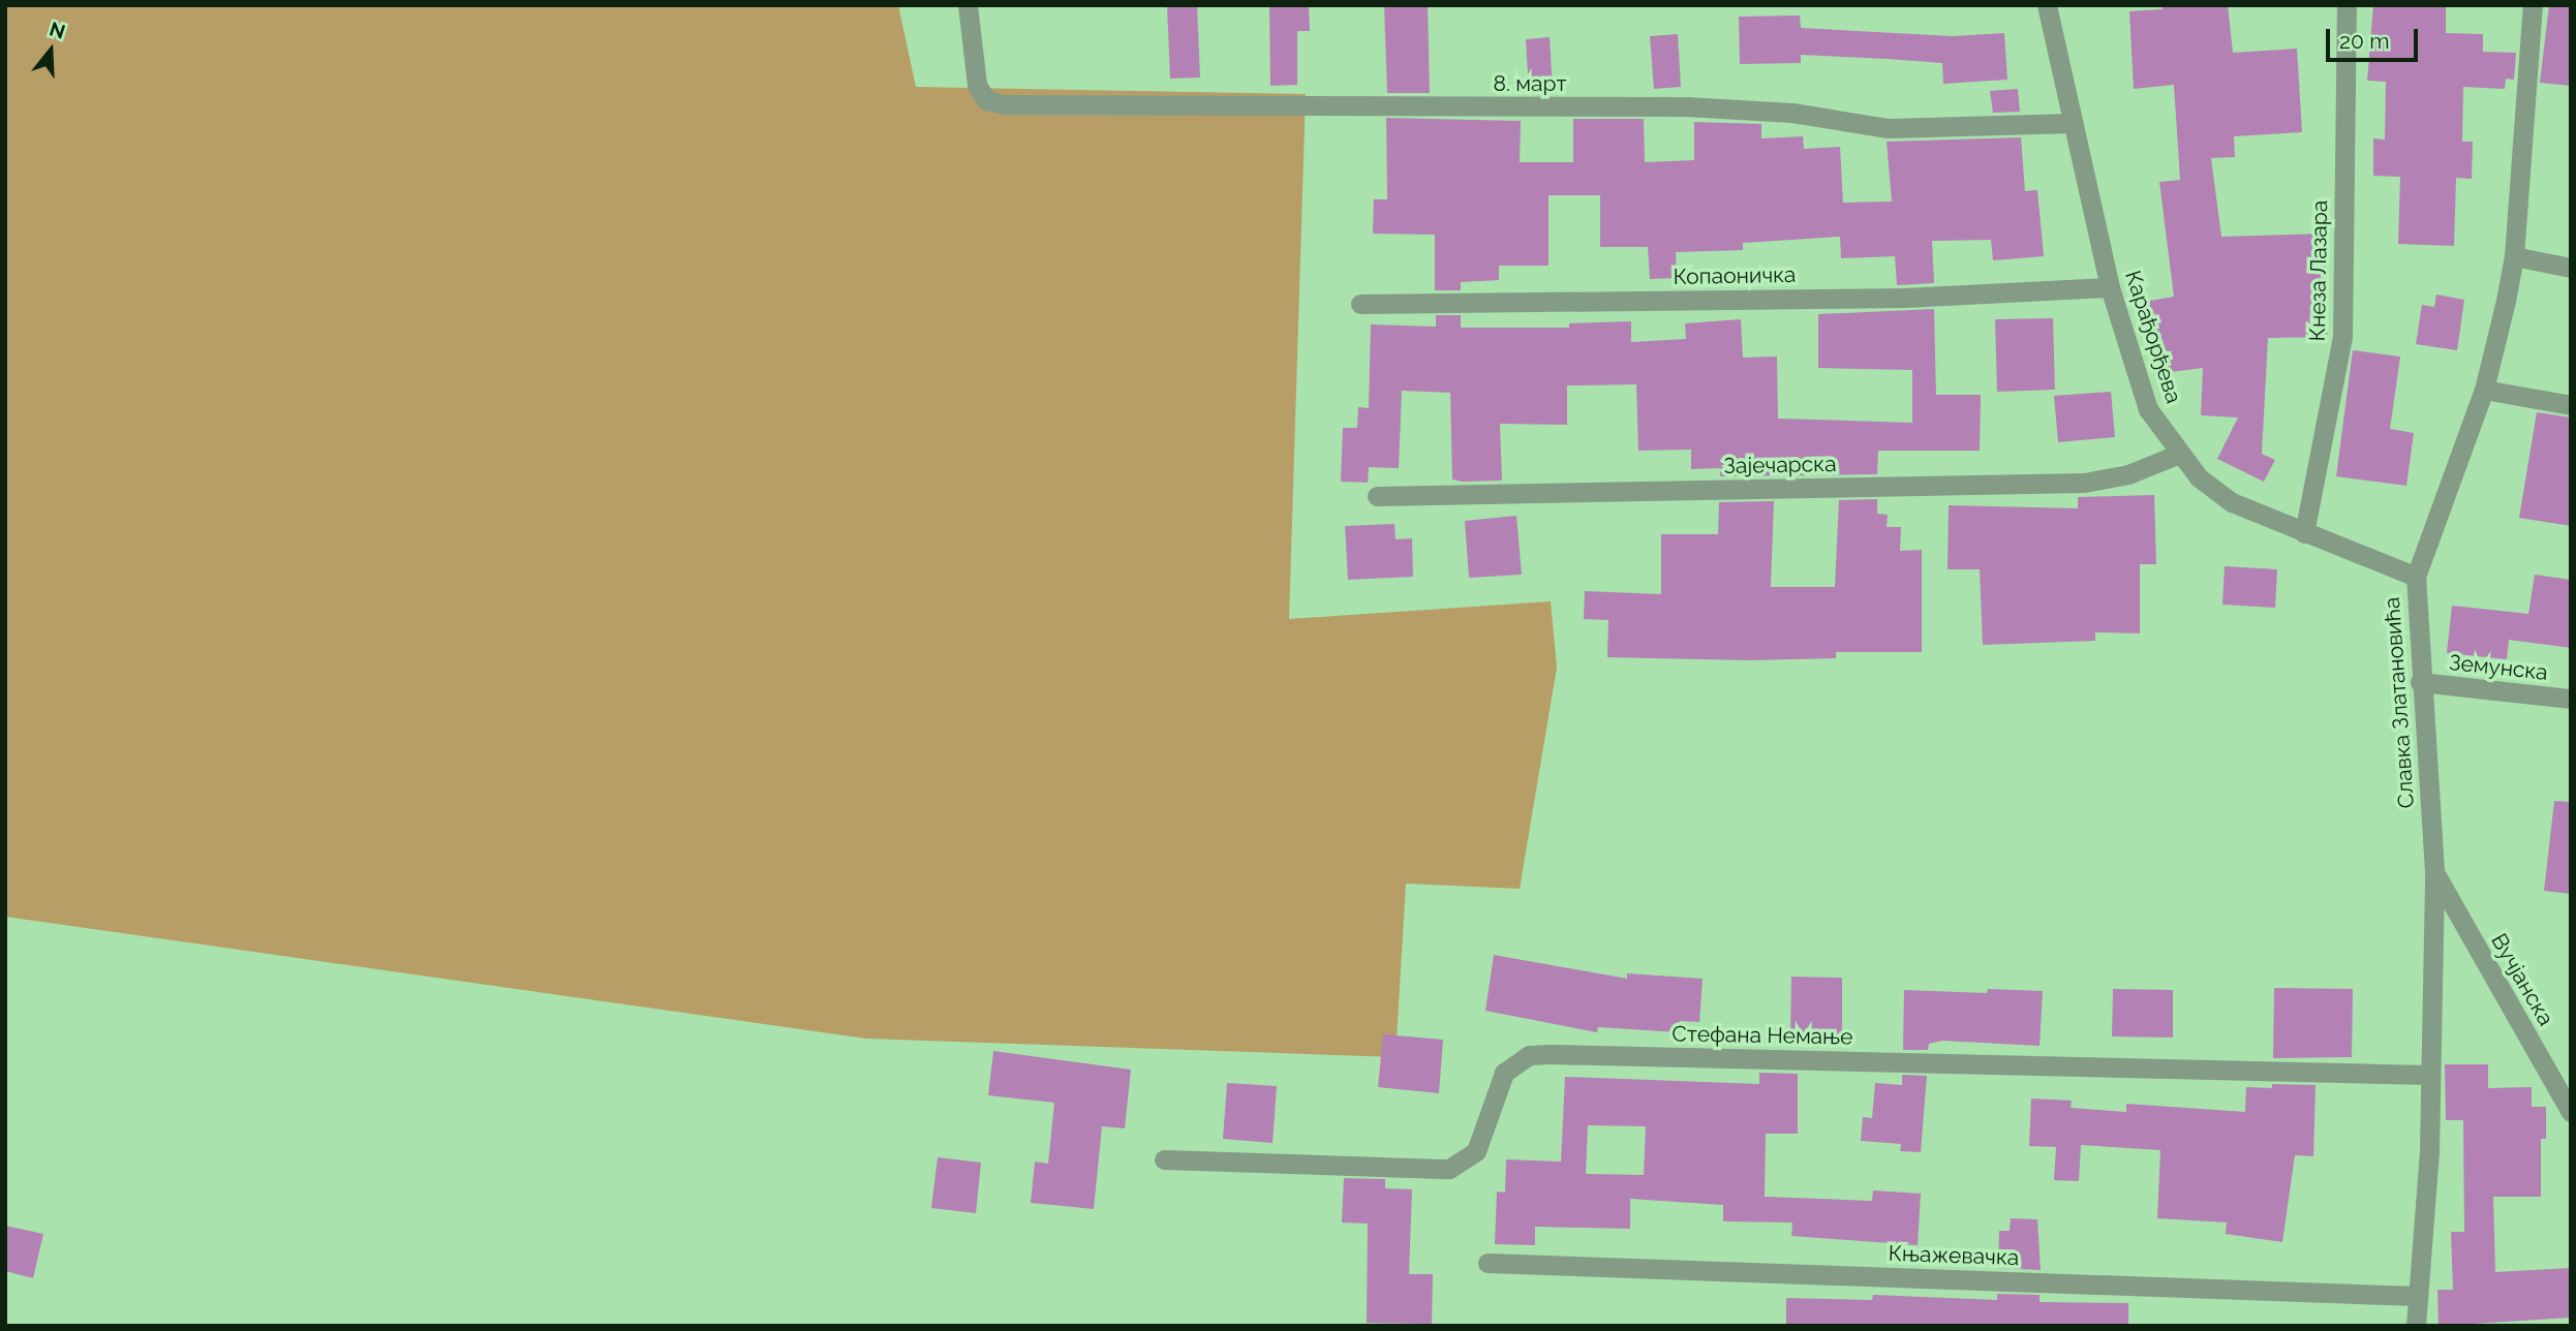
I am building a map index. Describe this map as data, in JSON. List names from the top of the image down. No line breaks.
{"streets":{"street":["8. март","Кнеза Лазара","Копаоничка","Карађорђева","Зајечарска","Земунска","Славка Златановића","Вучјанска","Стефана Немање","Књажевачка"]},"crossings":[["8. март","Карађорђева"],["Кнеза Лазара","Карађорђева"],["Копаоничка","Карађорђева"],["Карађорђева","Зајечарска"],["Карађорђева","Славка Златановића"],["Земунска","Славка Златановића"],["Славка Златановића","Вучјанска"],["Славка Златановића","Стефана Немање"],["Славка Златановића","Књажевачка"]],"scale_bar":"20 m","north":"top"}
